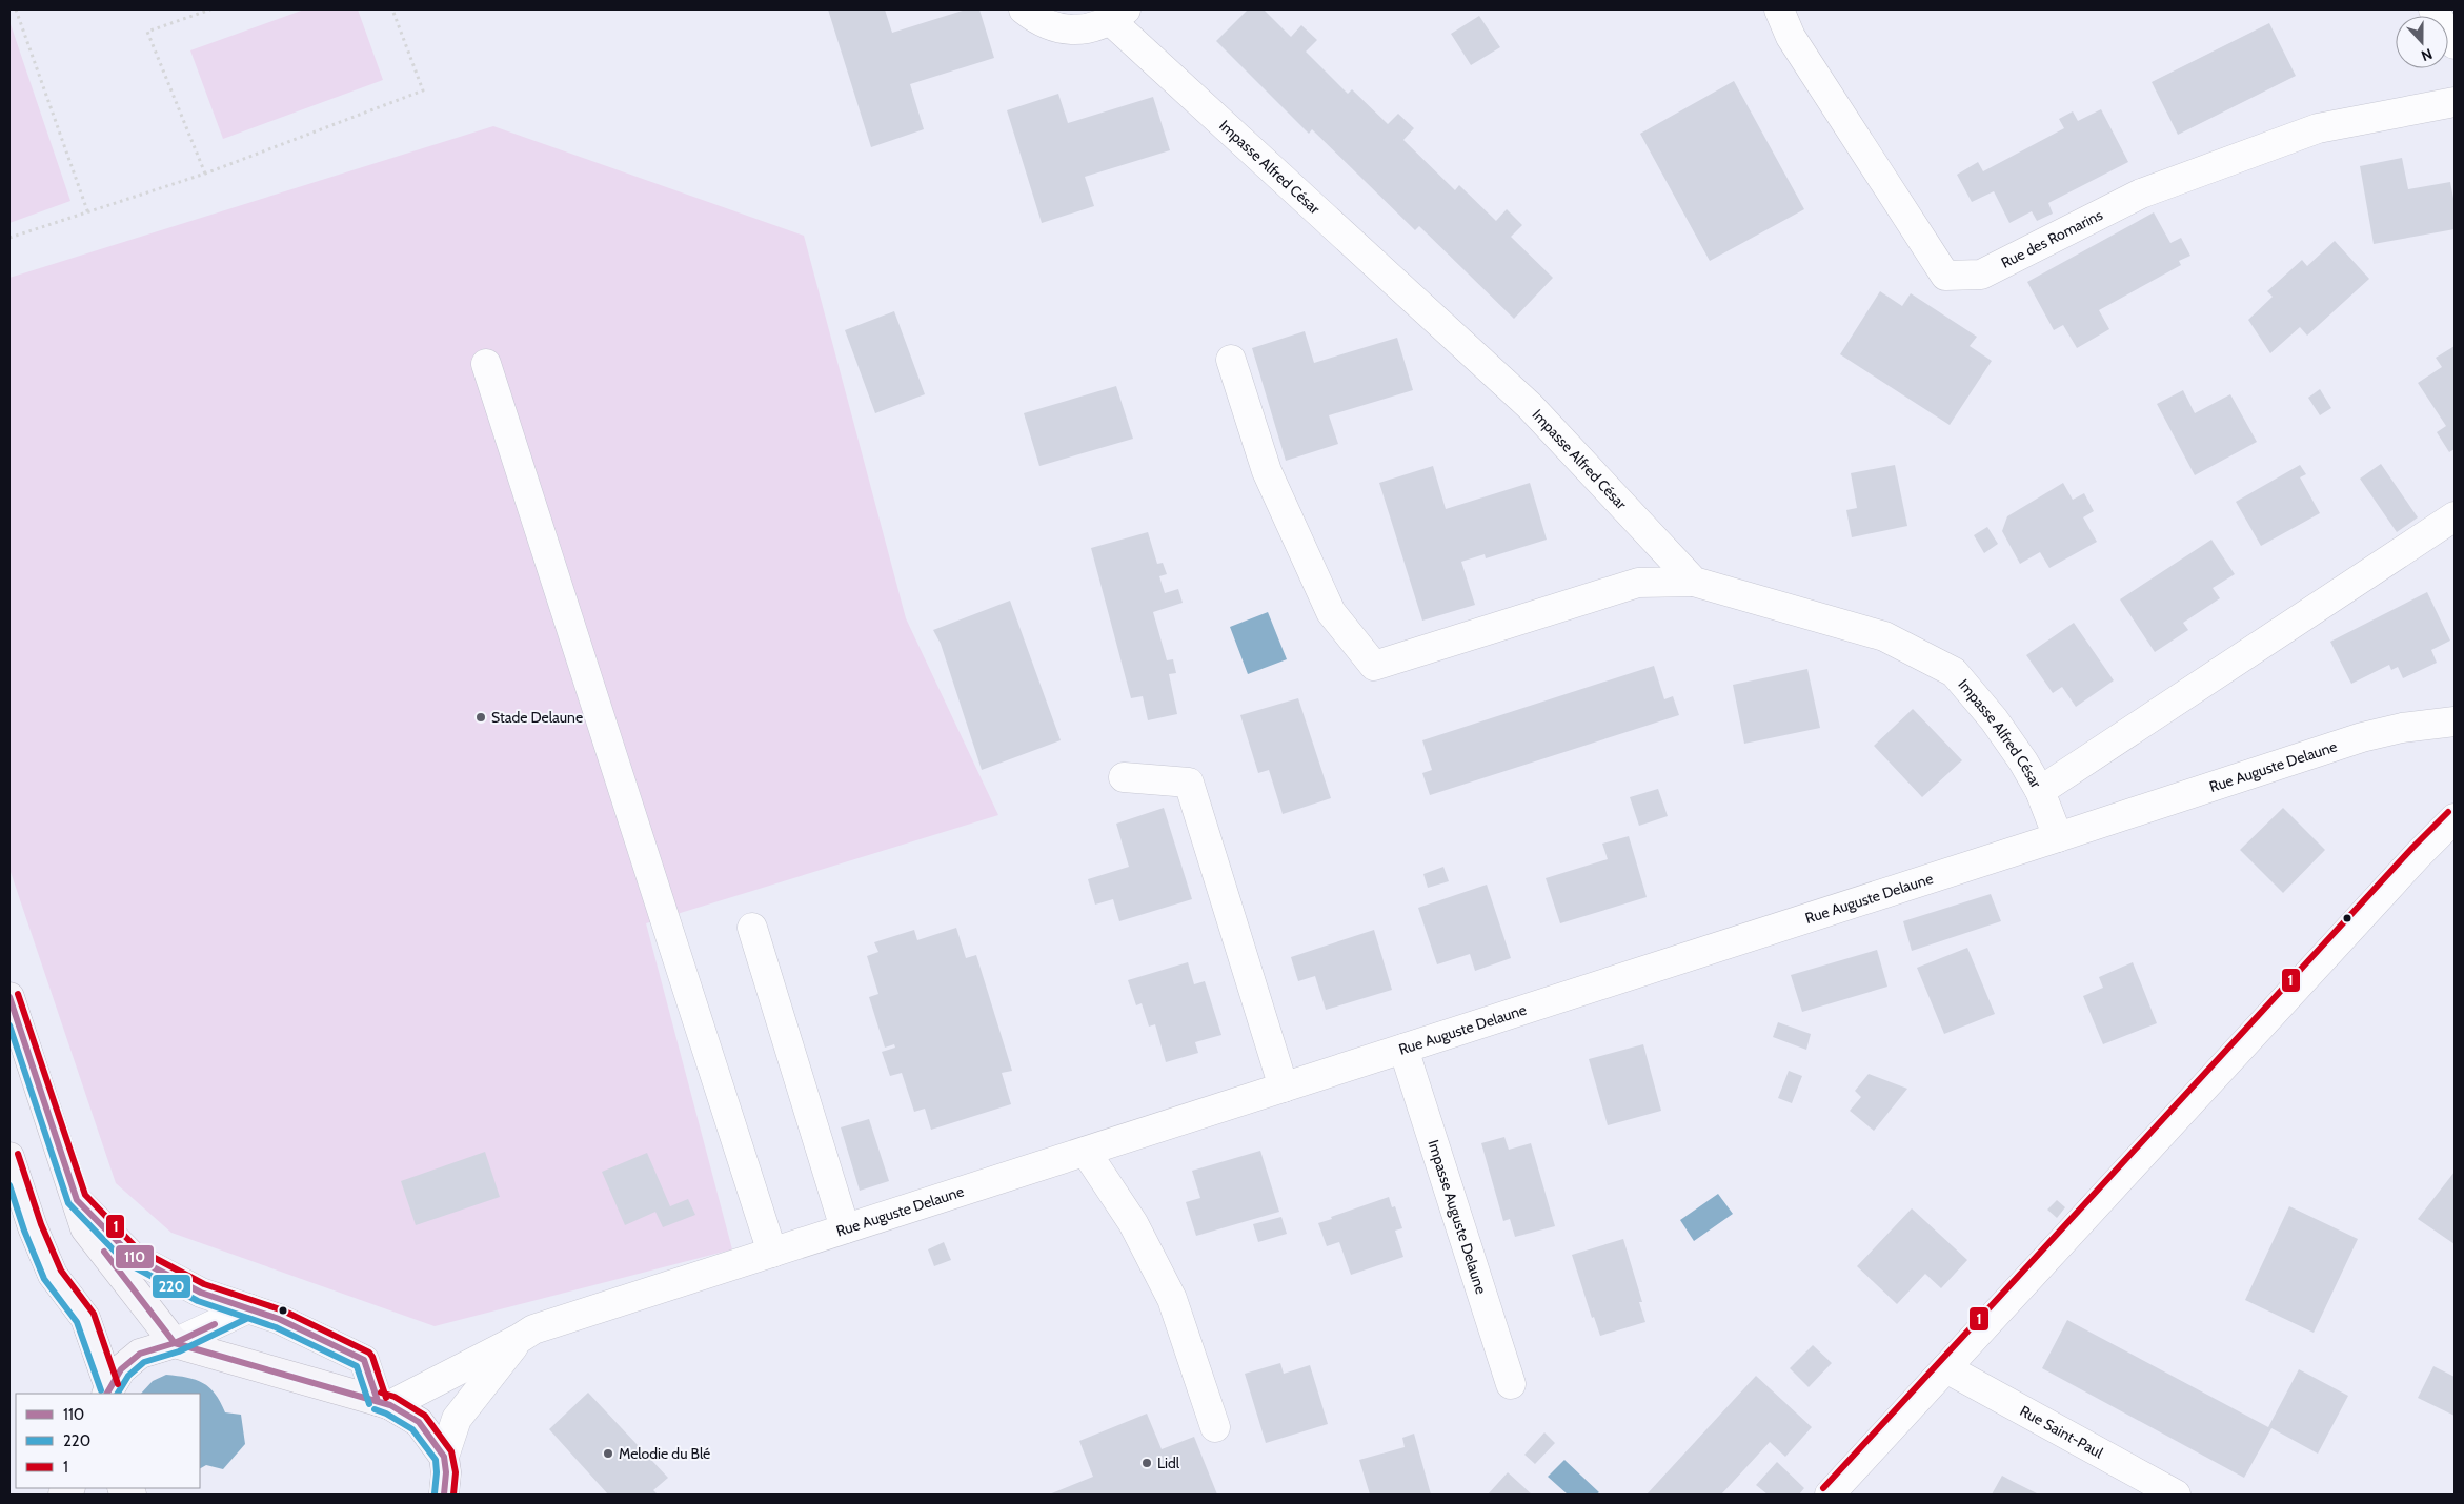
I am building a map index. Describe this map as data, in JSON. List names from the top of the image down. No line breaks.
{"streets":{"street":["Impasse Alfred César","Rue des Romarins","Rue Auguste Delaune","Impasse Auguste Delaune","Rue Saint-Paul"]},"crossings":[["Impasse Alfred César","Rue Auguste Delaune"],["Rue Auguste Delaune","Impasse Auguste Delaune"]],"places":["Stade Delaune","Melodie du Blé","Lidl"],"lines":["transit line 1","transit line 110","transit line 220"],"legend":["110","220","1"],"north":"bottom"}
